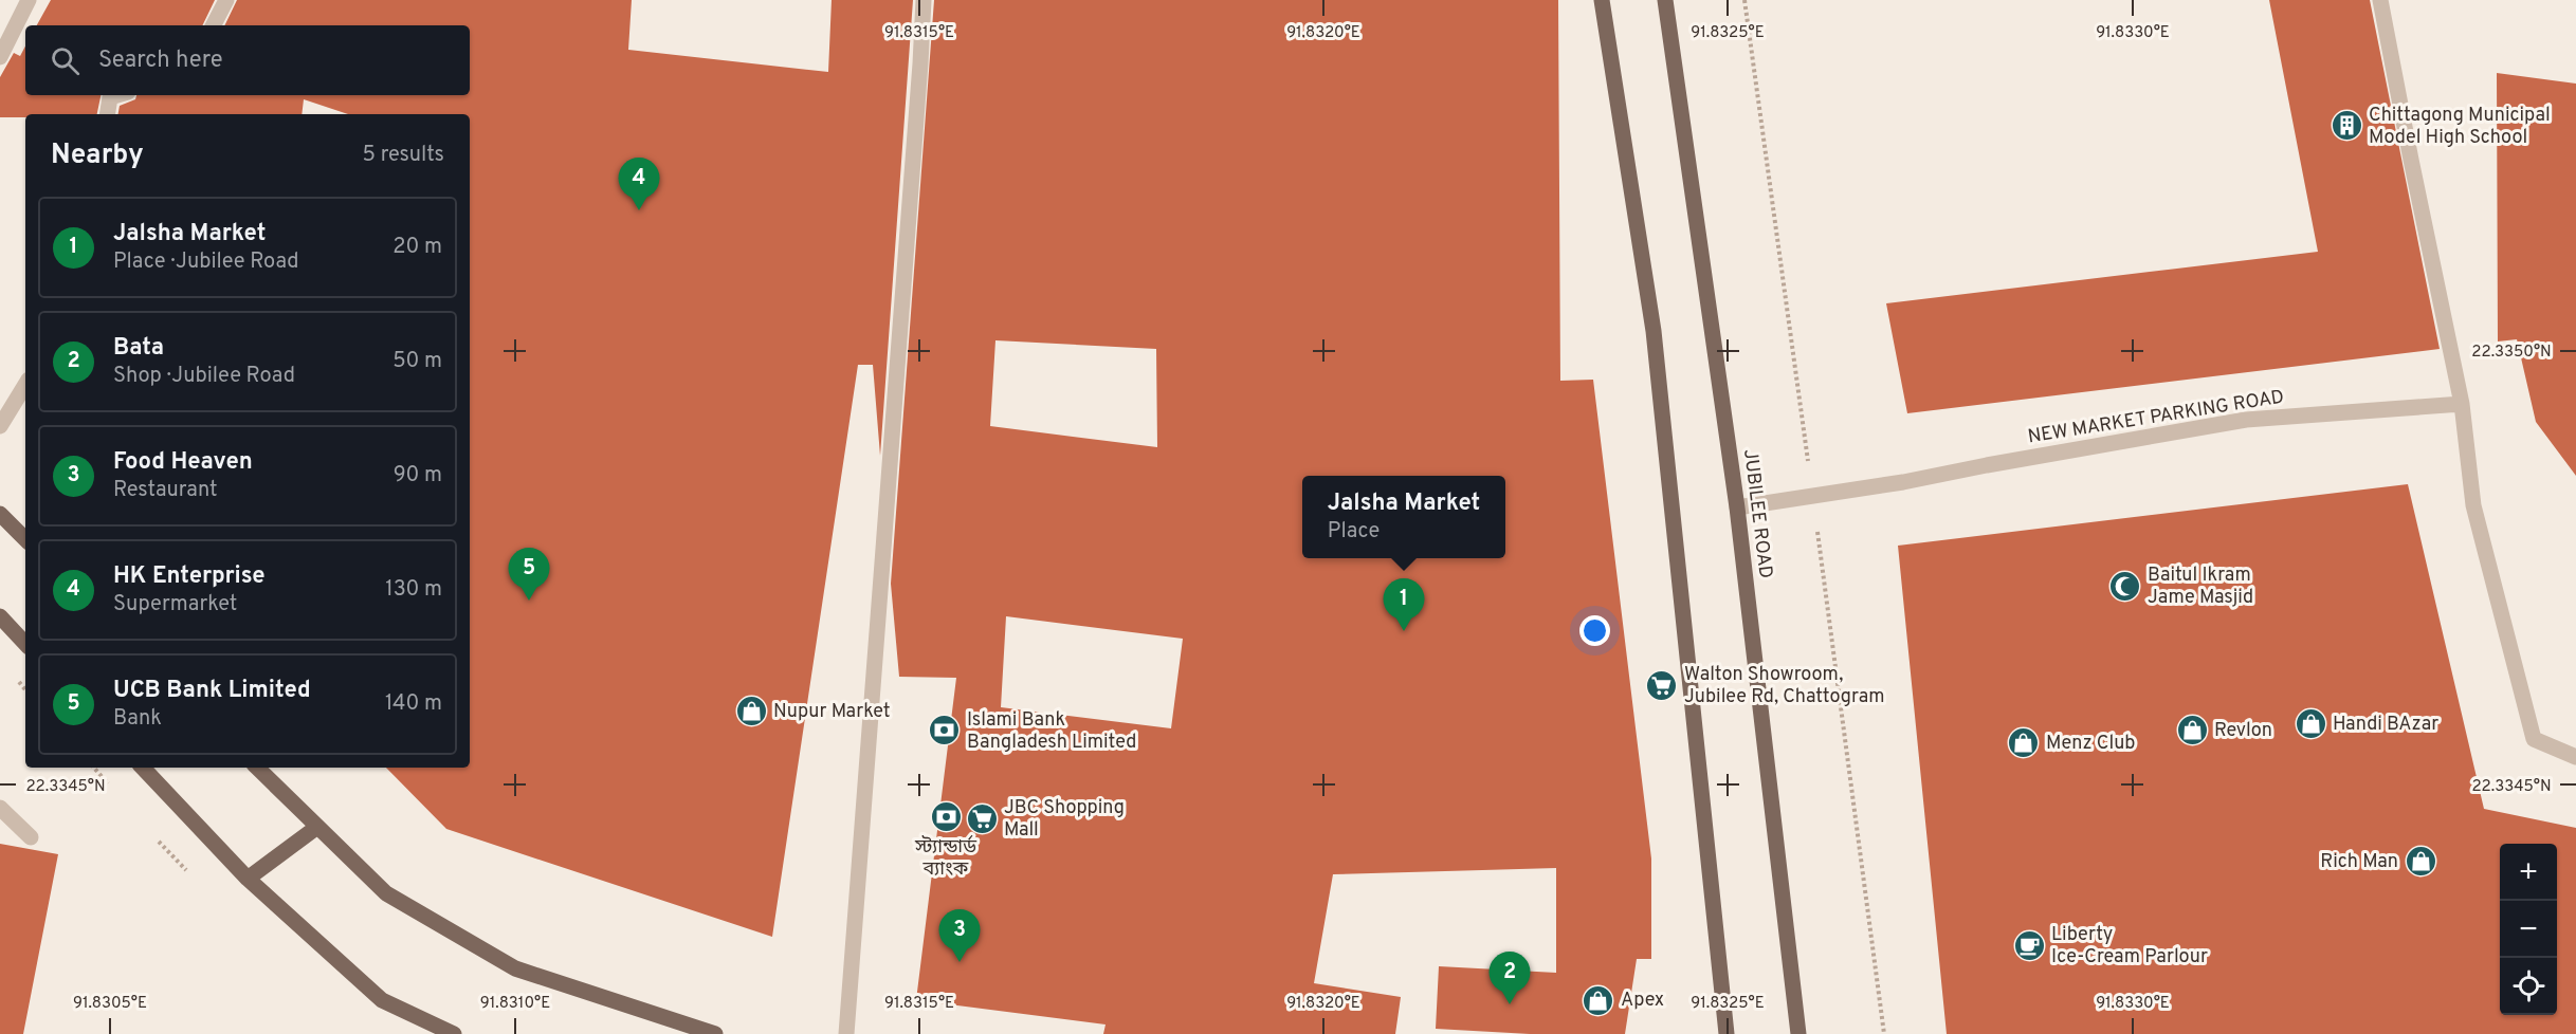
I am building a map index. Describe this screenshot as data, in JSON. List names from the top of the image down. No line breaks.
{"streets":{"main road":["JUBILEE ROAD"],"street":["NEW MARKET PARKING ROAD"]},"crossings":[["NEW MARKET PARKING ROAD","JUBILEE ROAD"]],"places":{"building":["Chittagong Municipal Model High School"],"mosque":["Baitul Ikram Jame Masjid"],"supermarket":["Walton Showroom, Jubilee Rd, Chattogram","JBC Shopping Mall"],"shop":["Nupur Market","Handi BAzar","Revlon","Menz Club","Rich Man","Apex"],"bank":["Islami Bank Bangladesh Limited","স্ট্যান্ডার্ড ব্যাংক"],"cafe":["Liberty Ice-Cream Parlour"]},"page":{"search":"Search here","heading":["Nearby","5 results"],"pins":["4","5","1","3","2"],"list":[{"mark":"1","name":"Jalsha Market","note":"Place · Jubilee Road","value":"20 m"},{"mark":"2","name":"Bata","note":"Shop · Jubilee Road","value":"50 m"},{"mark":"3","name":"Food Heaven","note":"Restaurant","value":"90 m"},{"mark":"4","name":"HK Enterprise","note":"Supermarket","value":"130 m"},{"mark":"5","name":"UCB Bank Limited","note":"Bank","value":"140 m"}],"popup":["Jalsha Market","Place"],"map_buttons":["+","−"]},"coordinates":["91.8315°E","91.8320°E","91.8325°E","91.8330°E","22.3350°N","22.3345°N","91.8305°E","91.8310°E"]}
